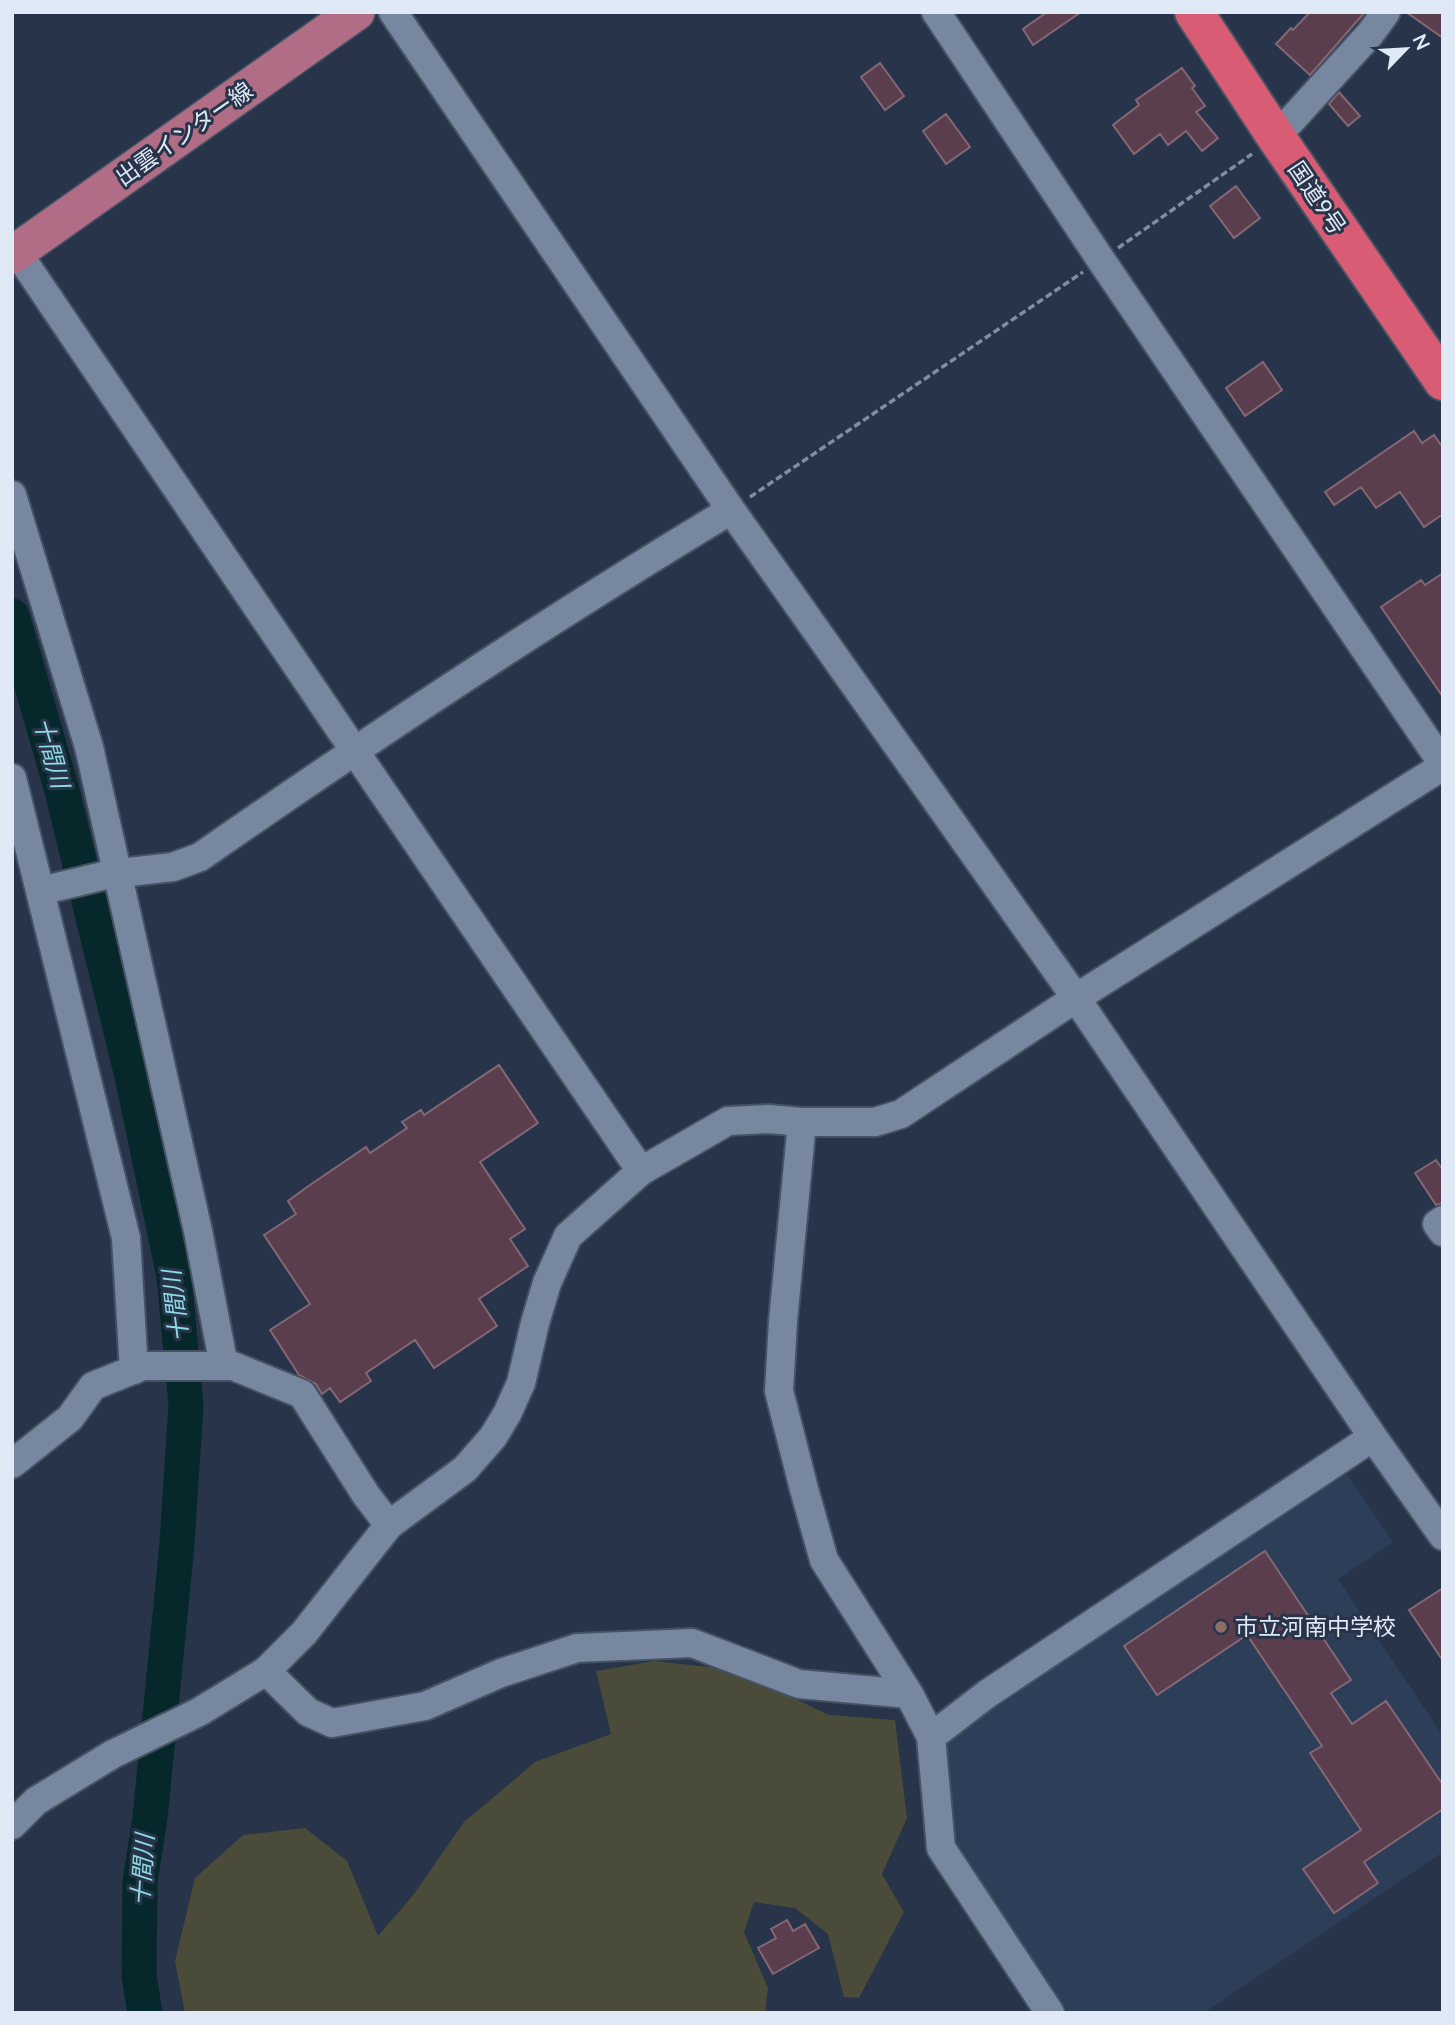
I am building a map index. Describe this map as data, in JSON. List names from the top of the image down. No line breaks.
{"streets":{"highway":["国道9号"],"main road":["出雲インター線"]},"water":["十間川"],"places":["市立河南中学校"],"north":"top right"}
